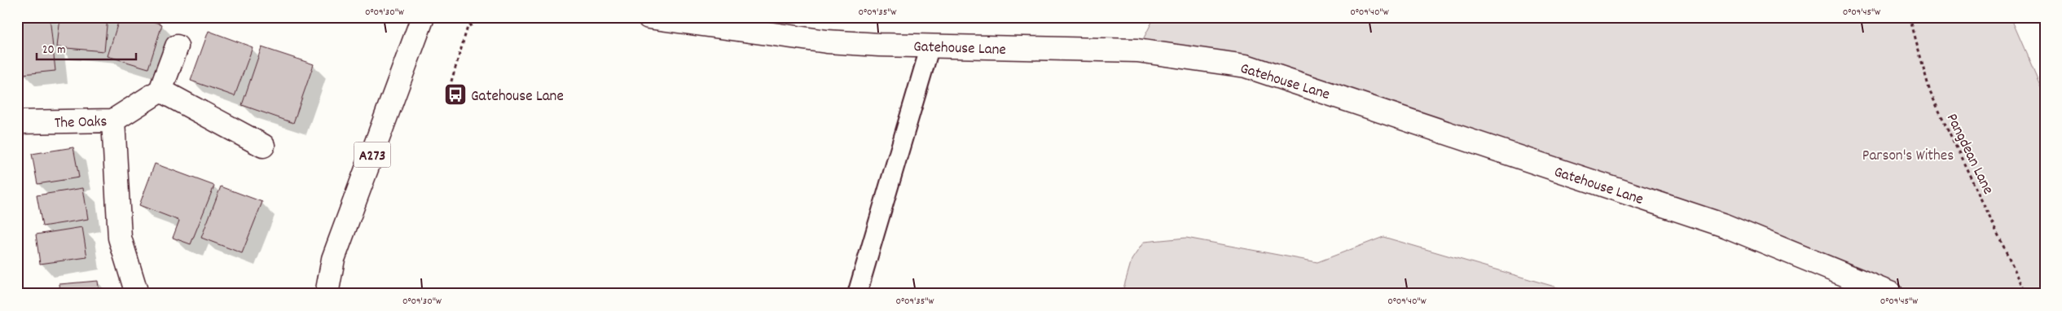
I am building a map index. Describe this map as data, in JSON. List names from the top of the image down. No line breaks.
{"streets":{"street":["Gatehouse Lane","The Oaks","A273"],"path":["Pangdean Lane"]},"parks":["Parson's Withes"],"places":{"bus stop":["Gatehouse Lane"]},"scale_bar":"20 m","coordinates":["0°09'30\"W","0°09'35\"W","0°09'40\"W","0°09'45\"W"]}
